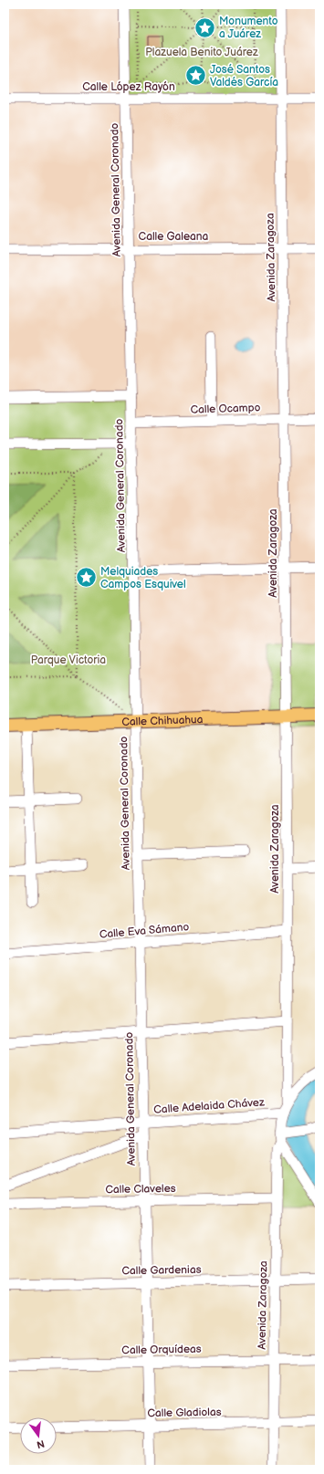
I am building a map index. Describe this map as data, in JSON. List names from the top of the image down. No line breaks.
{"streets":{"main road":["Calle Chihuahua"],"street":["Calle López Rayón","Avenida General Coronado","Calle Galeana","Avenida Zaragoza","Calle Ocampo","Calle Eva Sámano","Calle Adelaida Chávez","Calle Claveles","Calle Gardenias","Calle Orquídeas","Calle Gladiolas"]},"crossings":[["Calle López Rayón","Avenida General Coronado"],["Calle López Rayón","Avenida Zaragoza"],["Avenida General Coronado","Calle Galeana"],["Avenida General Coronado","Calle Ocampo"],["Avenida General Coronado","Calle Chihuahua"],["Avenida General Coronado","Calle Eva Sámano"],["Avenida General Coronado","Calle Adelaida Chávez"],["Avenida General Coronado","Calle Claveles"],["Avenida General Coronado","Calle Gardenias"],["Avenida General Coronado","Calle Orquídeas"],["Avenida General Coronado","Calle Gladiolas"],["Calle Galeana","Avenida Zaragoza"],["Avenida Zaragoza","Calle Ocampo"],["Avenida Zaragoza","Calle Chihuahua"],["Avenida Zaragoza","Calle Eva Sámano"],["Avenida Zaragoza","Calle Adelaida Chávez"],["Avenida Zaragoza","Calle Claveles"],["Avenida Zaragoza","Calle Gardenias"],["Avenida Zaragoza","Calle Orquídeas"],["Avenida Zaragoza","Calle Gladiolas"]],"parks":["Plazuela Benito Juárez","Parque Victoria"],"places":{"place":["Monumento a Juárez","José Santos Valdés García","Melquiades Campos Esquivel"]},"north":"bottom"}
